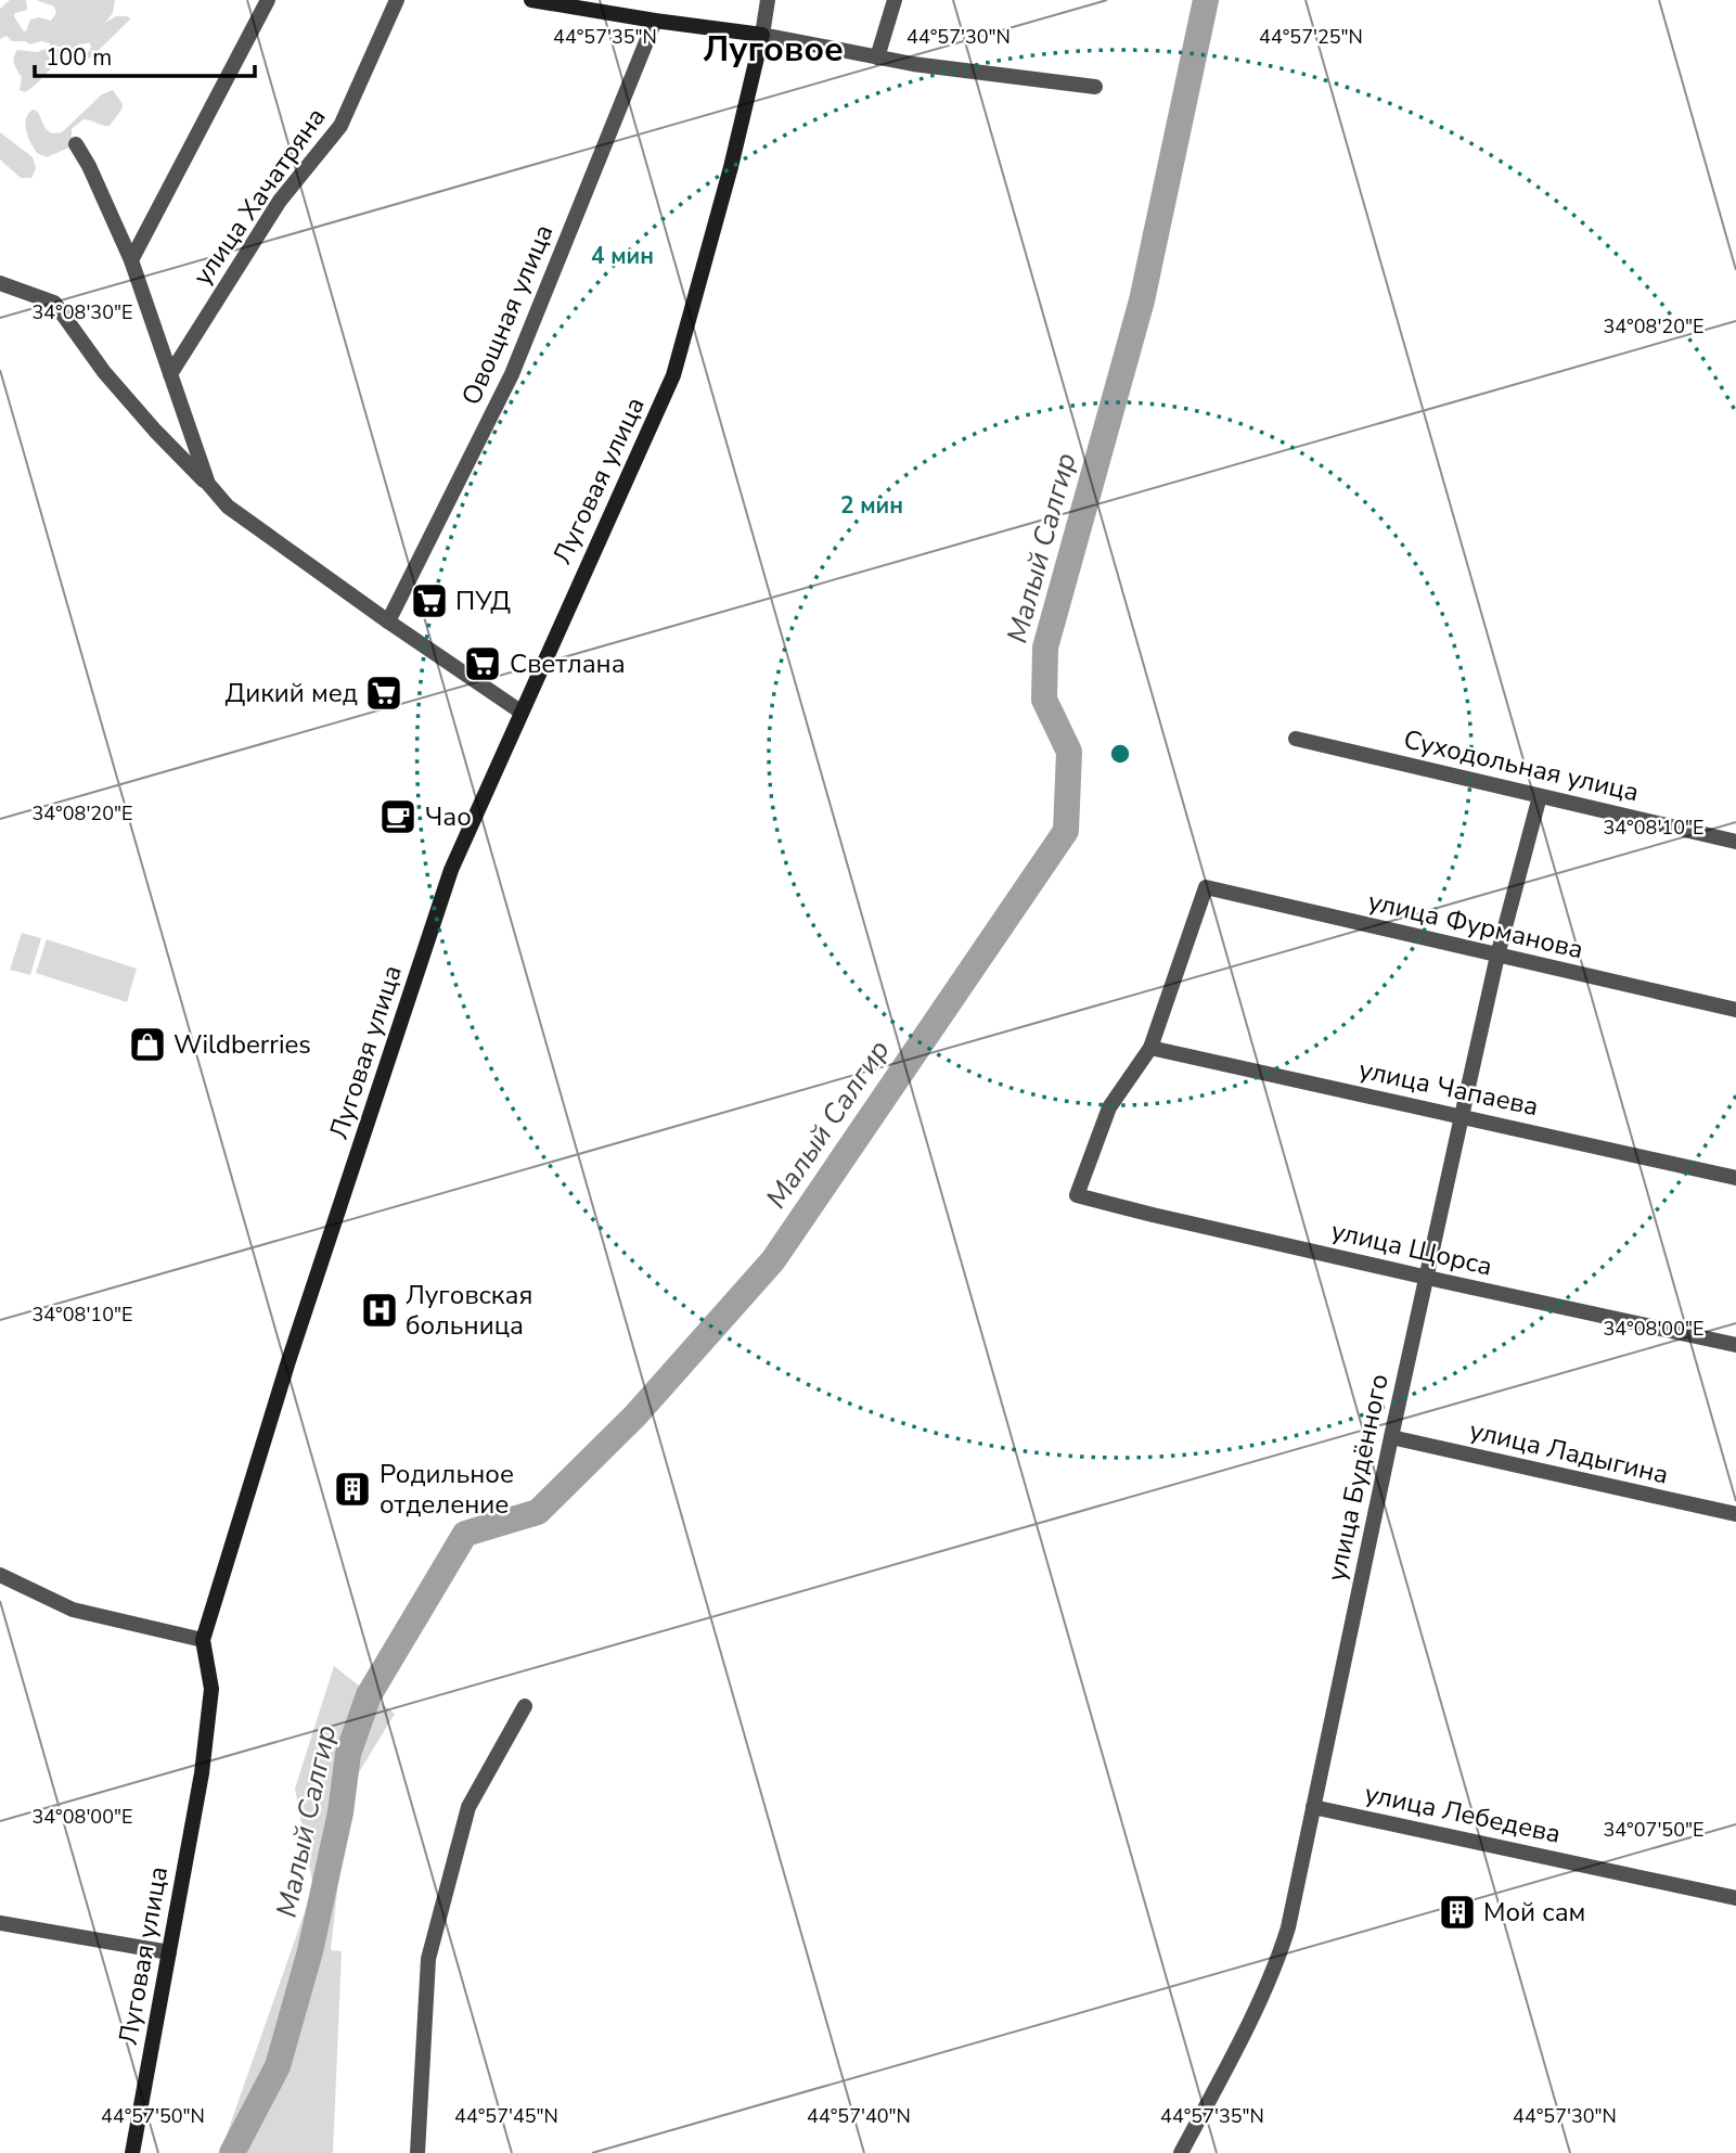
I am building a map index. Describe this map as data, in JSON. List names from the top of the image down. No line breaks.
{"streets":{"main road":["Луговая улица"],"street":["улица Хачатряна","Овощная улица","Суходольная улица","улица Фурманова","улица Чапаева","улица Щорса","улица Ладыгина","улица Будённого","улица Лебедева"]},"crossings":[["Суходольная улица","улица Будённого"],["улица Фурманова","улица Чапаева"],["улица Фурманова","улица Щорса"],["улица Фурманова","улица Будённого"],["улица Чапаева","улица Щорса"],["улица Чапаева","улица Будённого"],["улица Щорса","улица Будённого"],["улица Ладыгина","улица Будённого"],["улица Будённого","улица Лебедева"]],"districts":["Луговое"],"water":["Малый Салгир"],"places":{"supermarket":["ПУД","Светлана","Дикий мед"],"cafe":["Чао"],"shop":["Wildberries"],"hospital":["Луговская больница"],"building":["Родильное отделение","Мой сам"]},"scale_bar":"100 m","coordinates":["44°57'35\"N","44°57'30\"N","44°57'25\"N","34°08'30\"E","34°08'20\"E","34°08'10\"E","34°08'00\"E","34°07'50\"E","44°57'50\"N","44°57'45\"N","44°57'40\"N"],"rings":["4 мин","2 мин"]}
